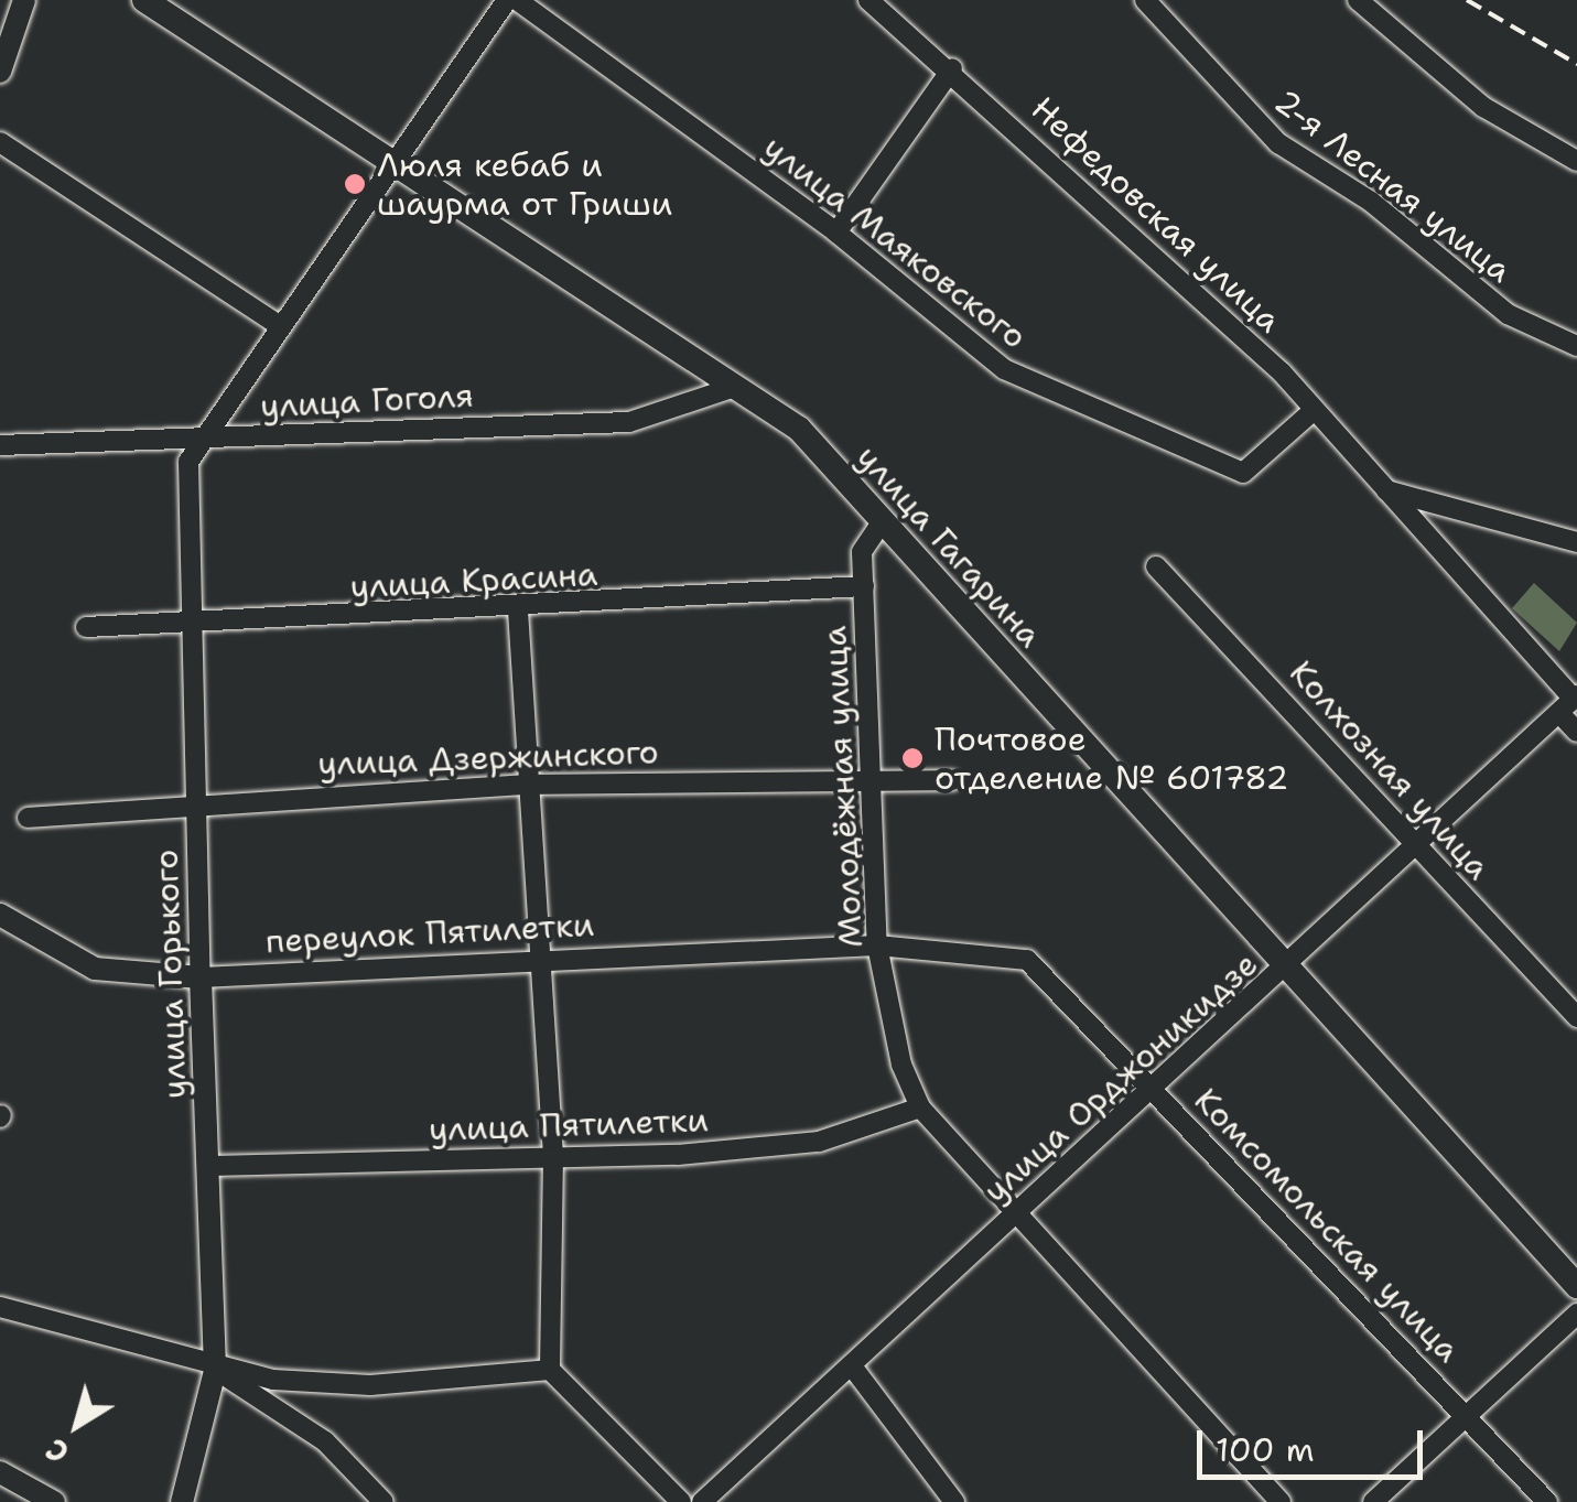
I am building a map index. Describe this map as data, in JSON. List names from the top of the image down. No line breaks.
{"streets":{"main road":["улица Гагарина"],"street":["2-я Лесная улица","Нефедовская улица","улица Маяковского","улица Гоголя","улица Красина","улица Дзержинского","Колхозная улица","Молодёжная улица","переулок Пятилетки","улица Горького","улица Орджоникидзе","улица Пятилетки","Комсомольская улица"]},"crossings":[["Нефедовская улица","улица Маяковского"],["Нефедовская улица","улица Орджоникидзе"],["улица Гоголя","улица Гагарина"],["улица Гоголя","улица Горького"],["улица Гагарина","Молодёжная улица"],["улица Гагарина","улица Орджоникидзе"],["улица Красина","Молодёжная улица"],["улица Красина","улица Горького"],["улица Дзержинского","Молодёжная улица"],["улица Дзержинского","улица Горького"],["Колхозная улица","улица Орджоникидзе"],["Молодёжная улица","переулок Пятилетки"],["Молодёжная улица","улица Орджоникидзе"],["Молодёжная улица","улица Пятилетки"],["Молодёжная улица","Комсомольская улица"],["переулок Пятилетки","улица Горького"],["переулок Пятилетки","Комсомольская улица"],["улица Горького","улица Пятилетки"],["улица Орджоникидзе","Комсомольская улица"]],"places":["Люля кебаб и шаурма от Гриши","Почтовое отделение № 601782"],"scale_bar":"100 m","north":"bottom left"}
